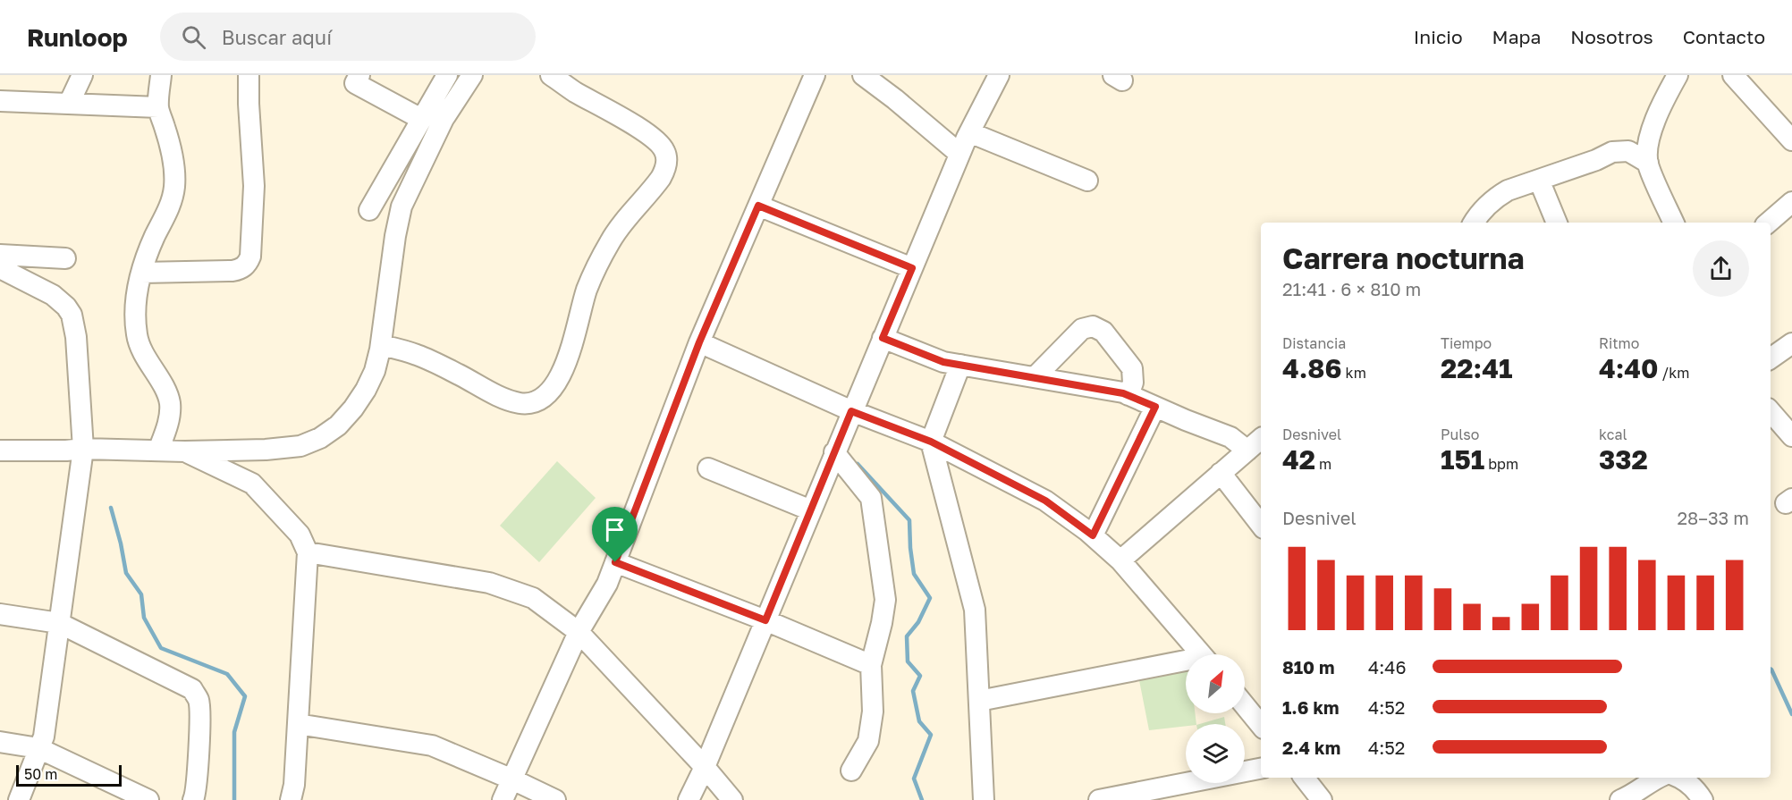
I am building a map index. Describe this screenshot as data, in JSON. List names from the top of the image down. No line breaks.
{"scale_bar":"50 m","north":"top right","page":{"header":"Runloop","search":"Buscar aquí","nav":["Inicio","Mapa","Nosotros","Contacto"],"heading":["Carrera nocturna","21:41 · 6 × 810 m"],"stats":[["Distancia","4.86 km"],["Tiempo","22:41"],["Ritmo","4:40 /km"],["Desnivel","42 m"],["Pulso","151 bpm"],["kcal","332"]],"chart":["Desnivel","28–33 m"],"list":[{"name":"810 m","note":"4:46"},{"name":"1.6 km","note":"4:52"},{"name":"2.4 km","note":"4:52"}],"scale":"50 m"}}
